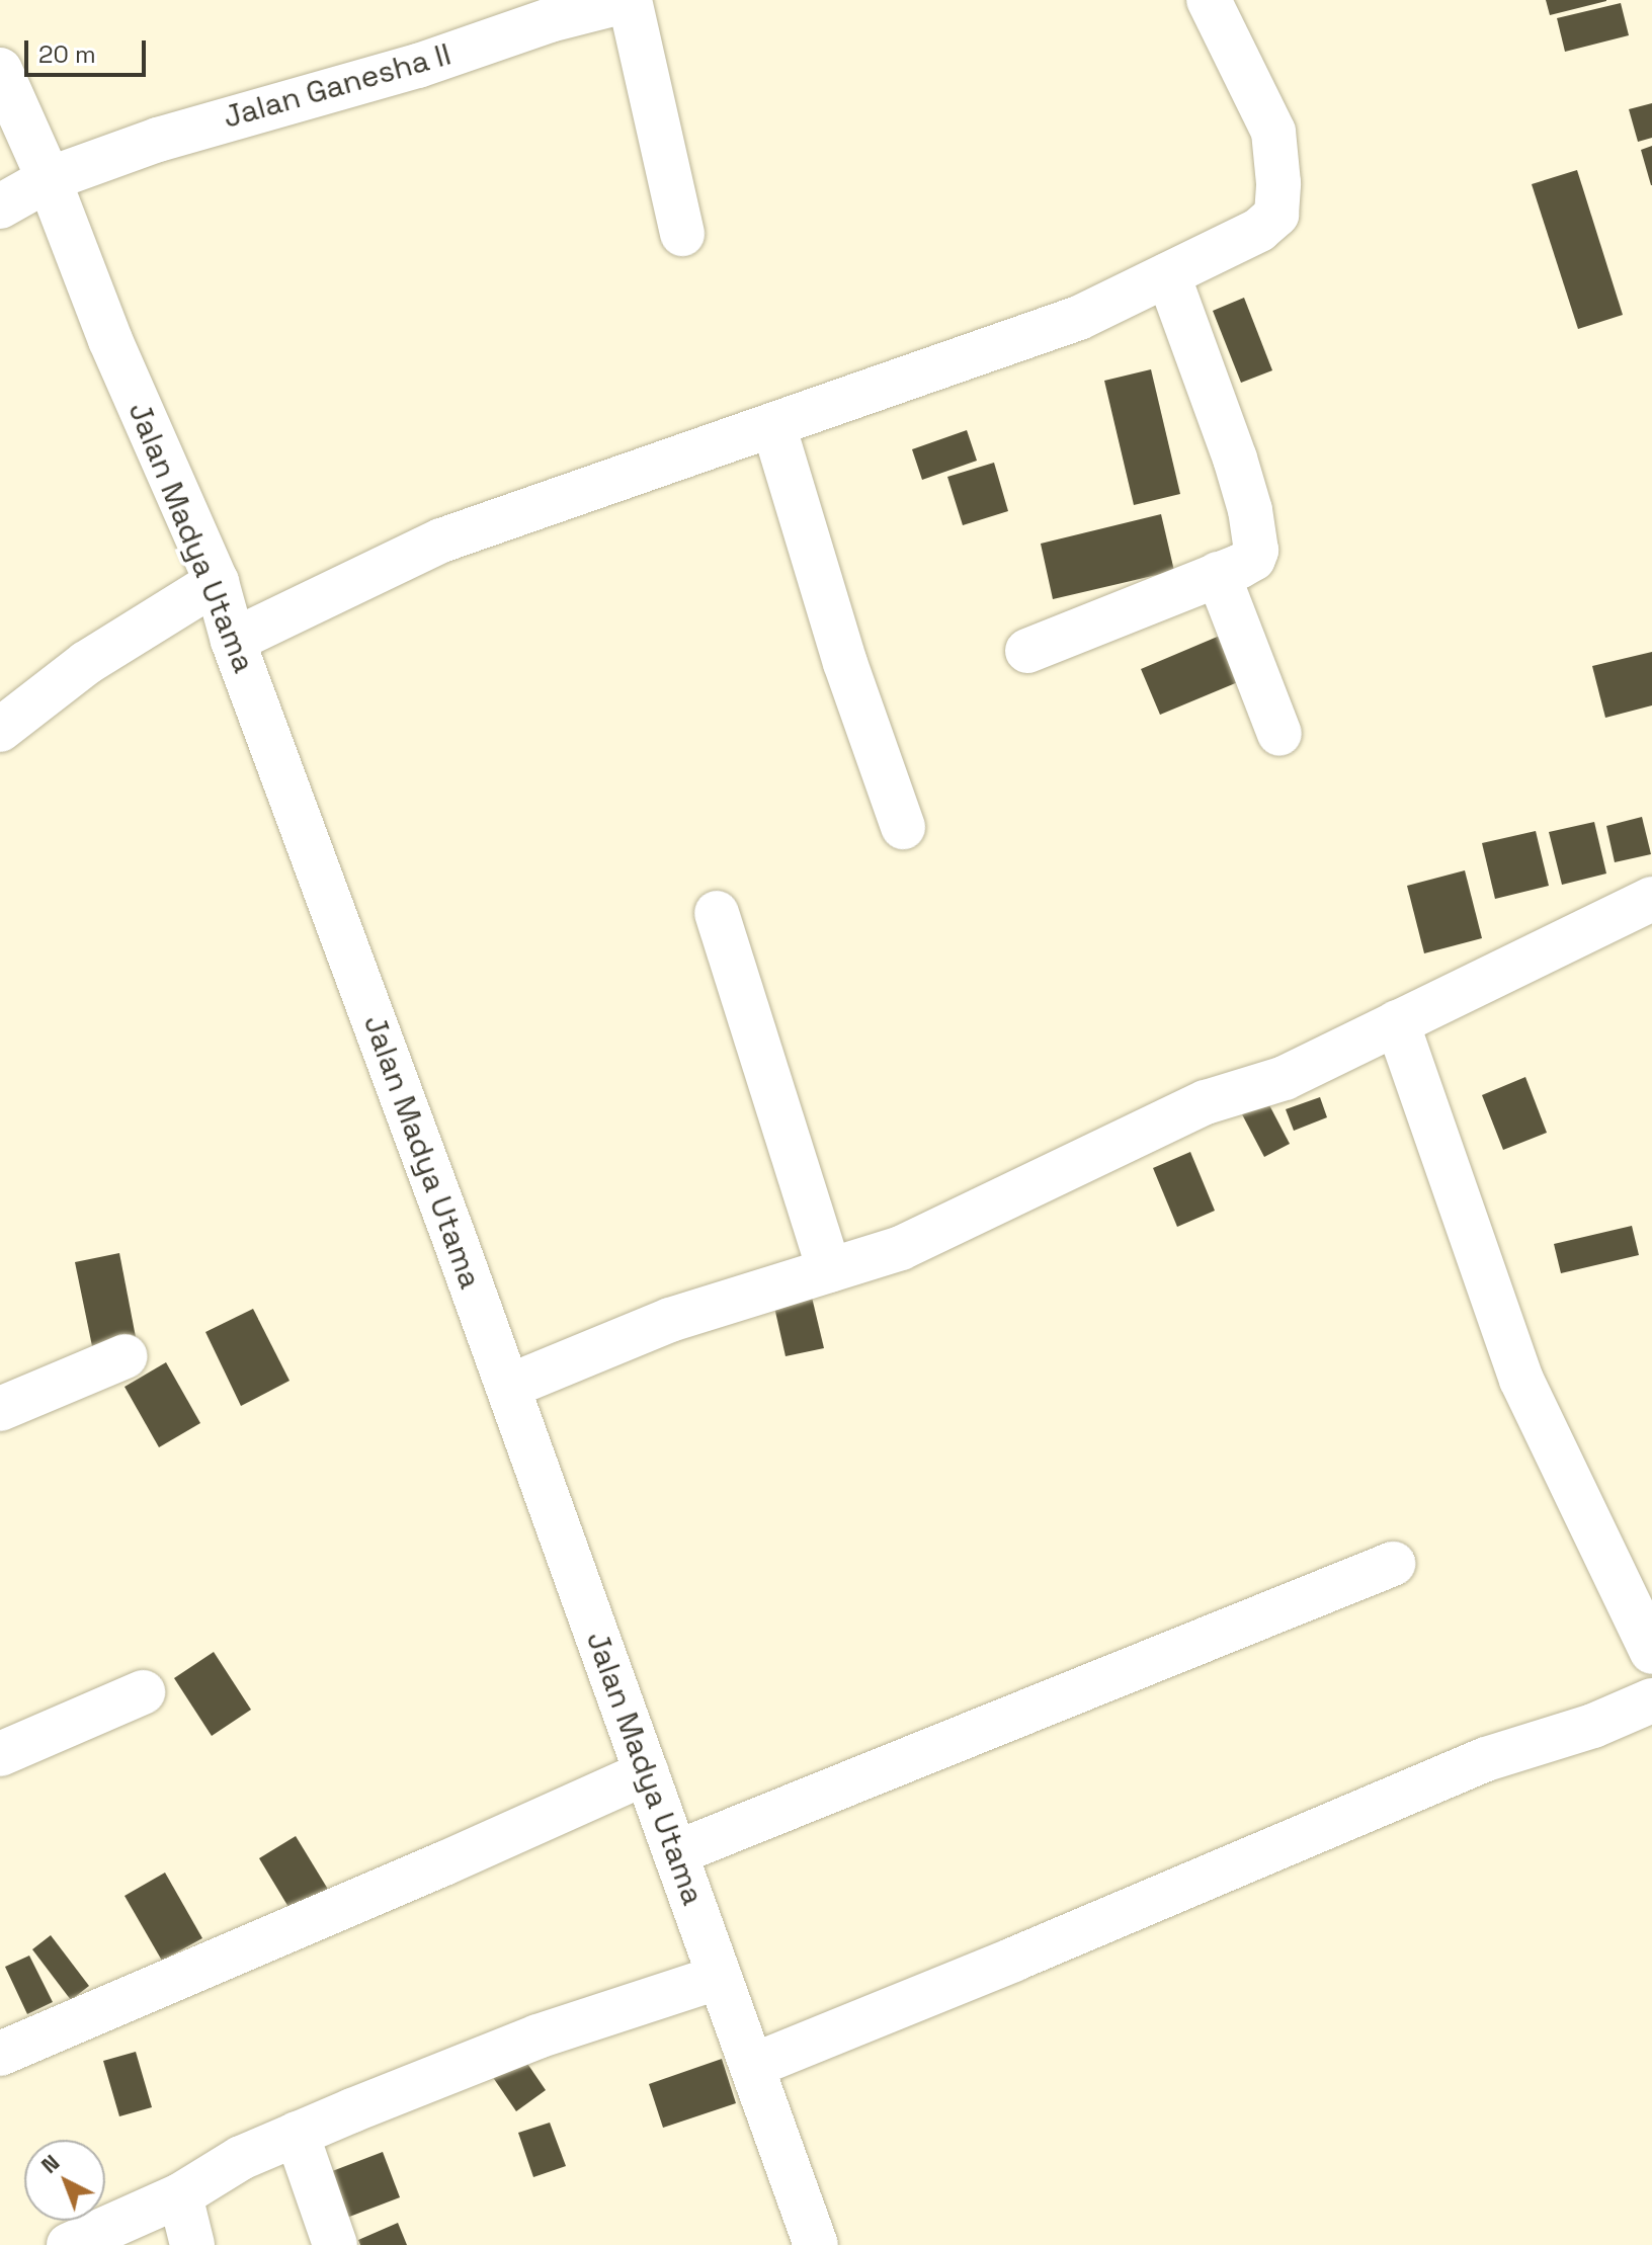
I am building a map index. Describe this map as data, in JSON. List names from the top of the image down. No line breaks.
{"streets":{"street":["Jalan Ganesha II","Jalan Madya Utama"]},"crossings":[["Jalan Ganesha II","Jalan Madya Utama"]],"scale_bar":"20 m","north":"top left"}
